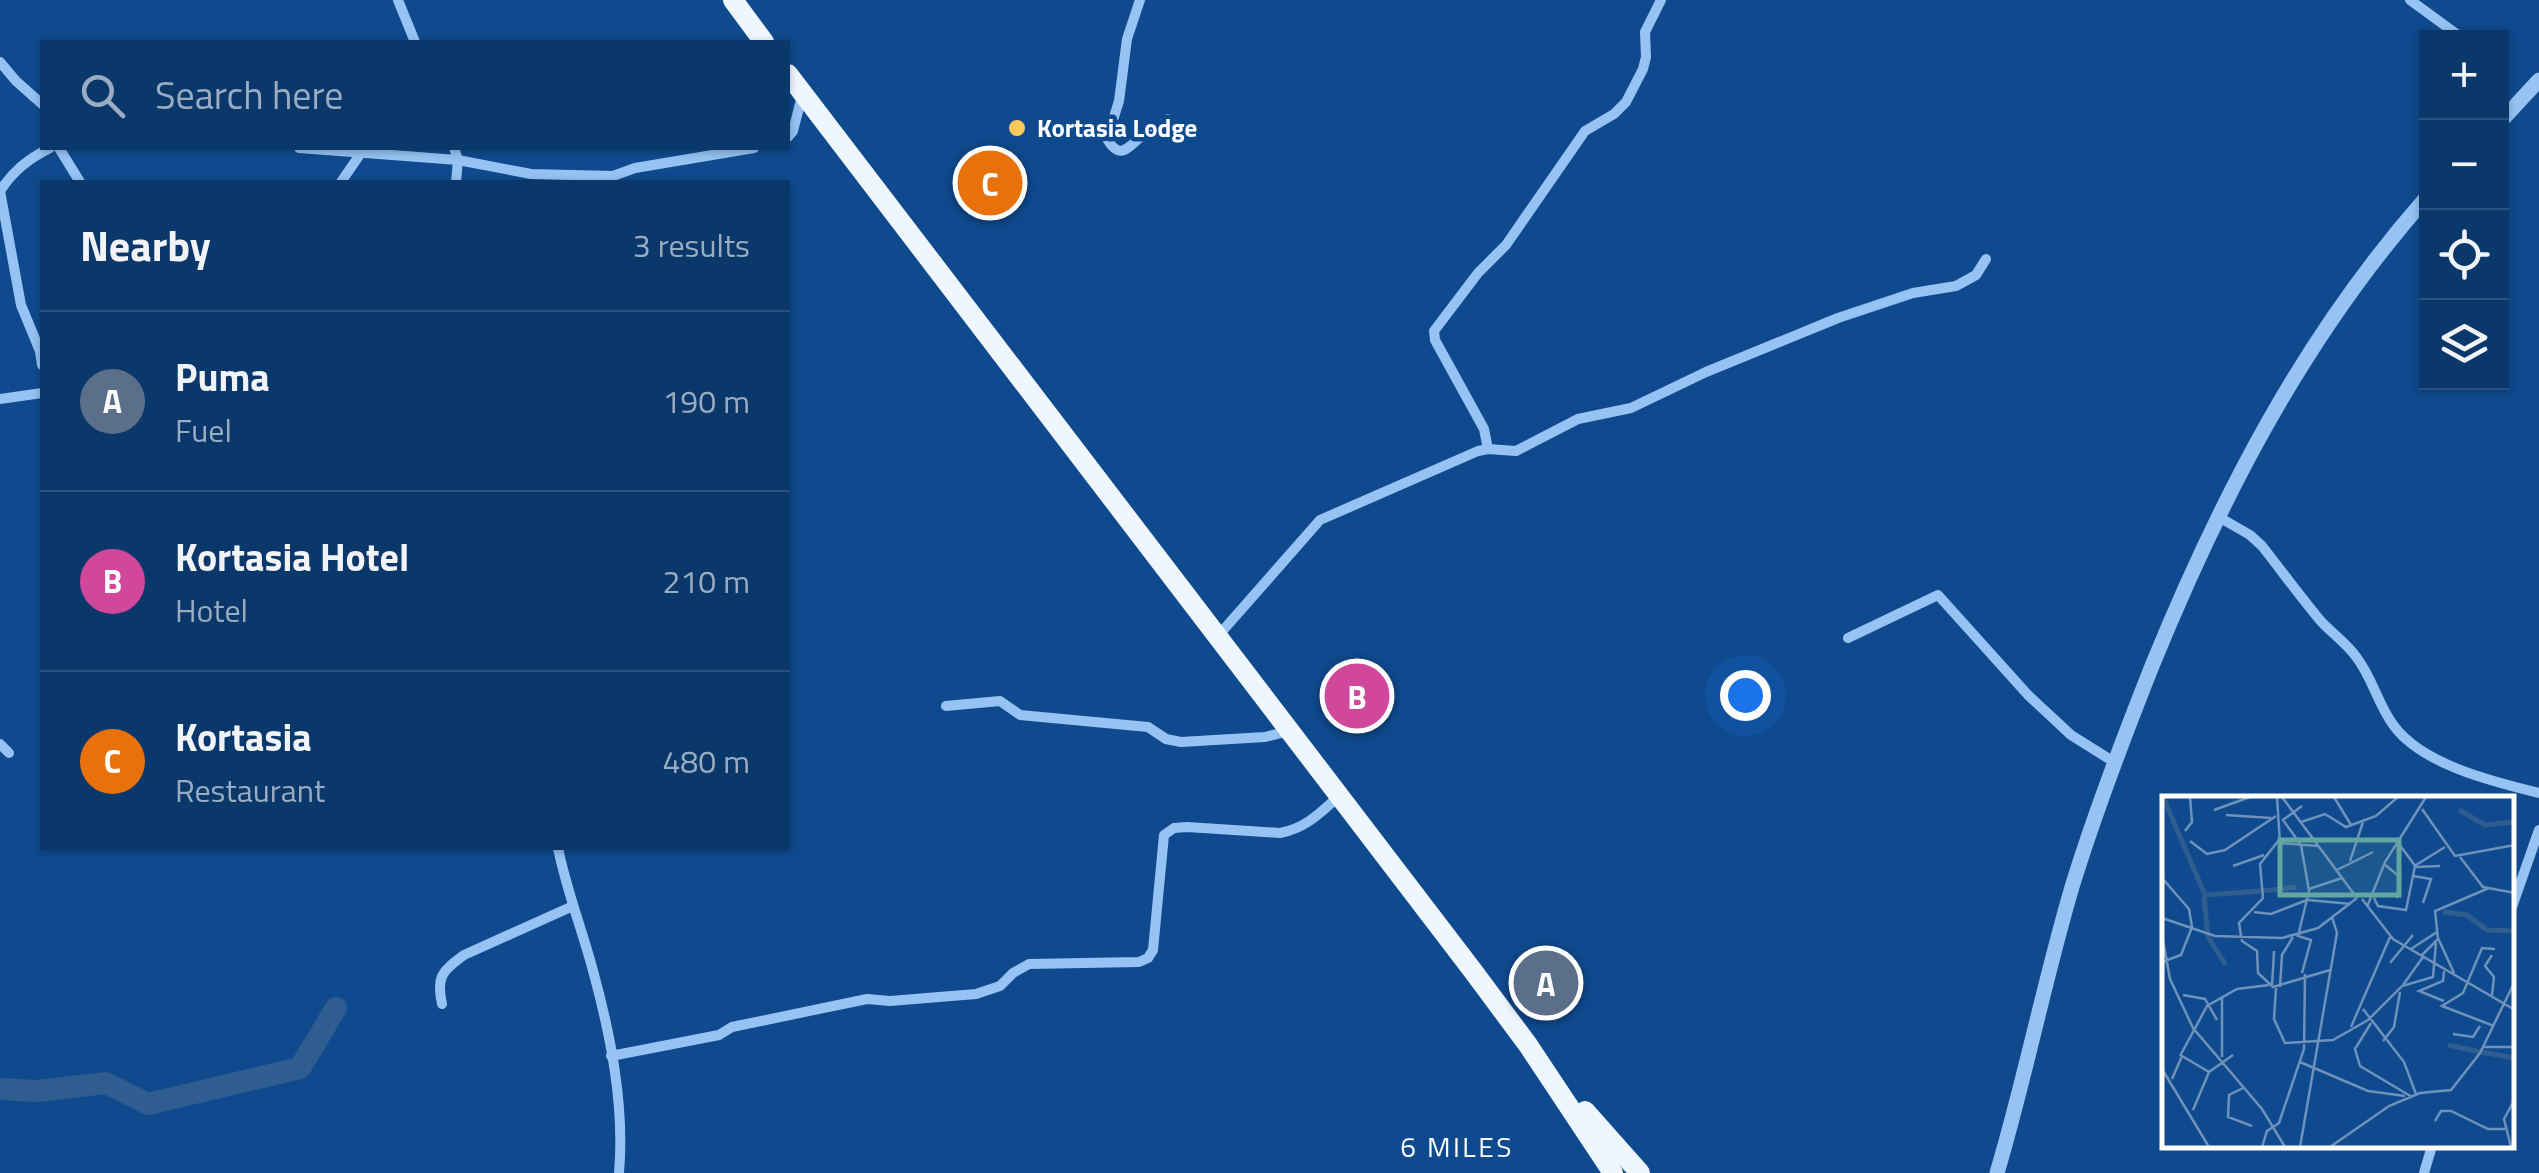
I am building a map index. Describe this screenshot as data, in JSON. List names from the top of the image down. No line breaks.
{"districts":["6 MILES"],"places":["Kortasia Lodge"],"page":{"map_buttons":["+","−"],"search":"Search here","pins":["C","B","A"],"heading":["Nearby","3 results"],"list":[{"mark":"A","name":"Puma","note":"Fuel","value":"190 m"},{"mark":"B","name":"Kortasia Hotel","note":"Hotel","value":"210 m"},{"mark":"C","name":"Kortasia","note":"Restaurant","value":"480 m"}]}}
